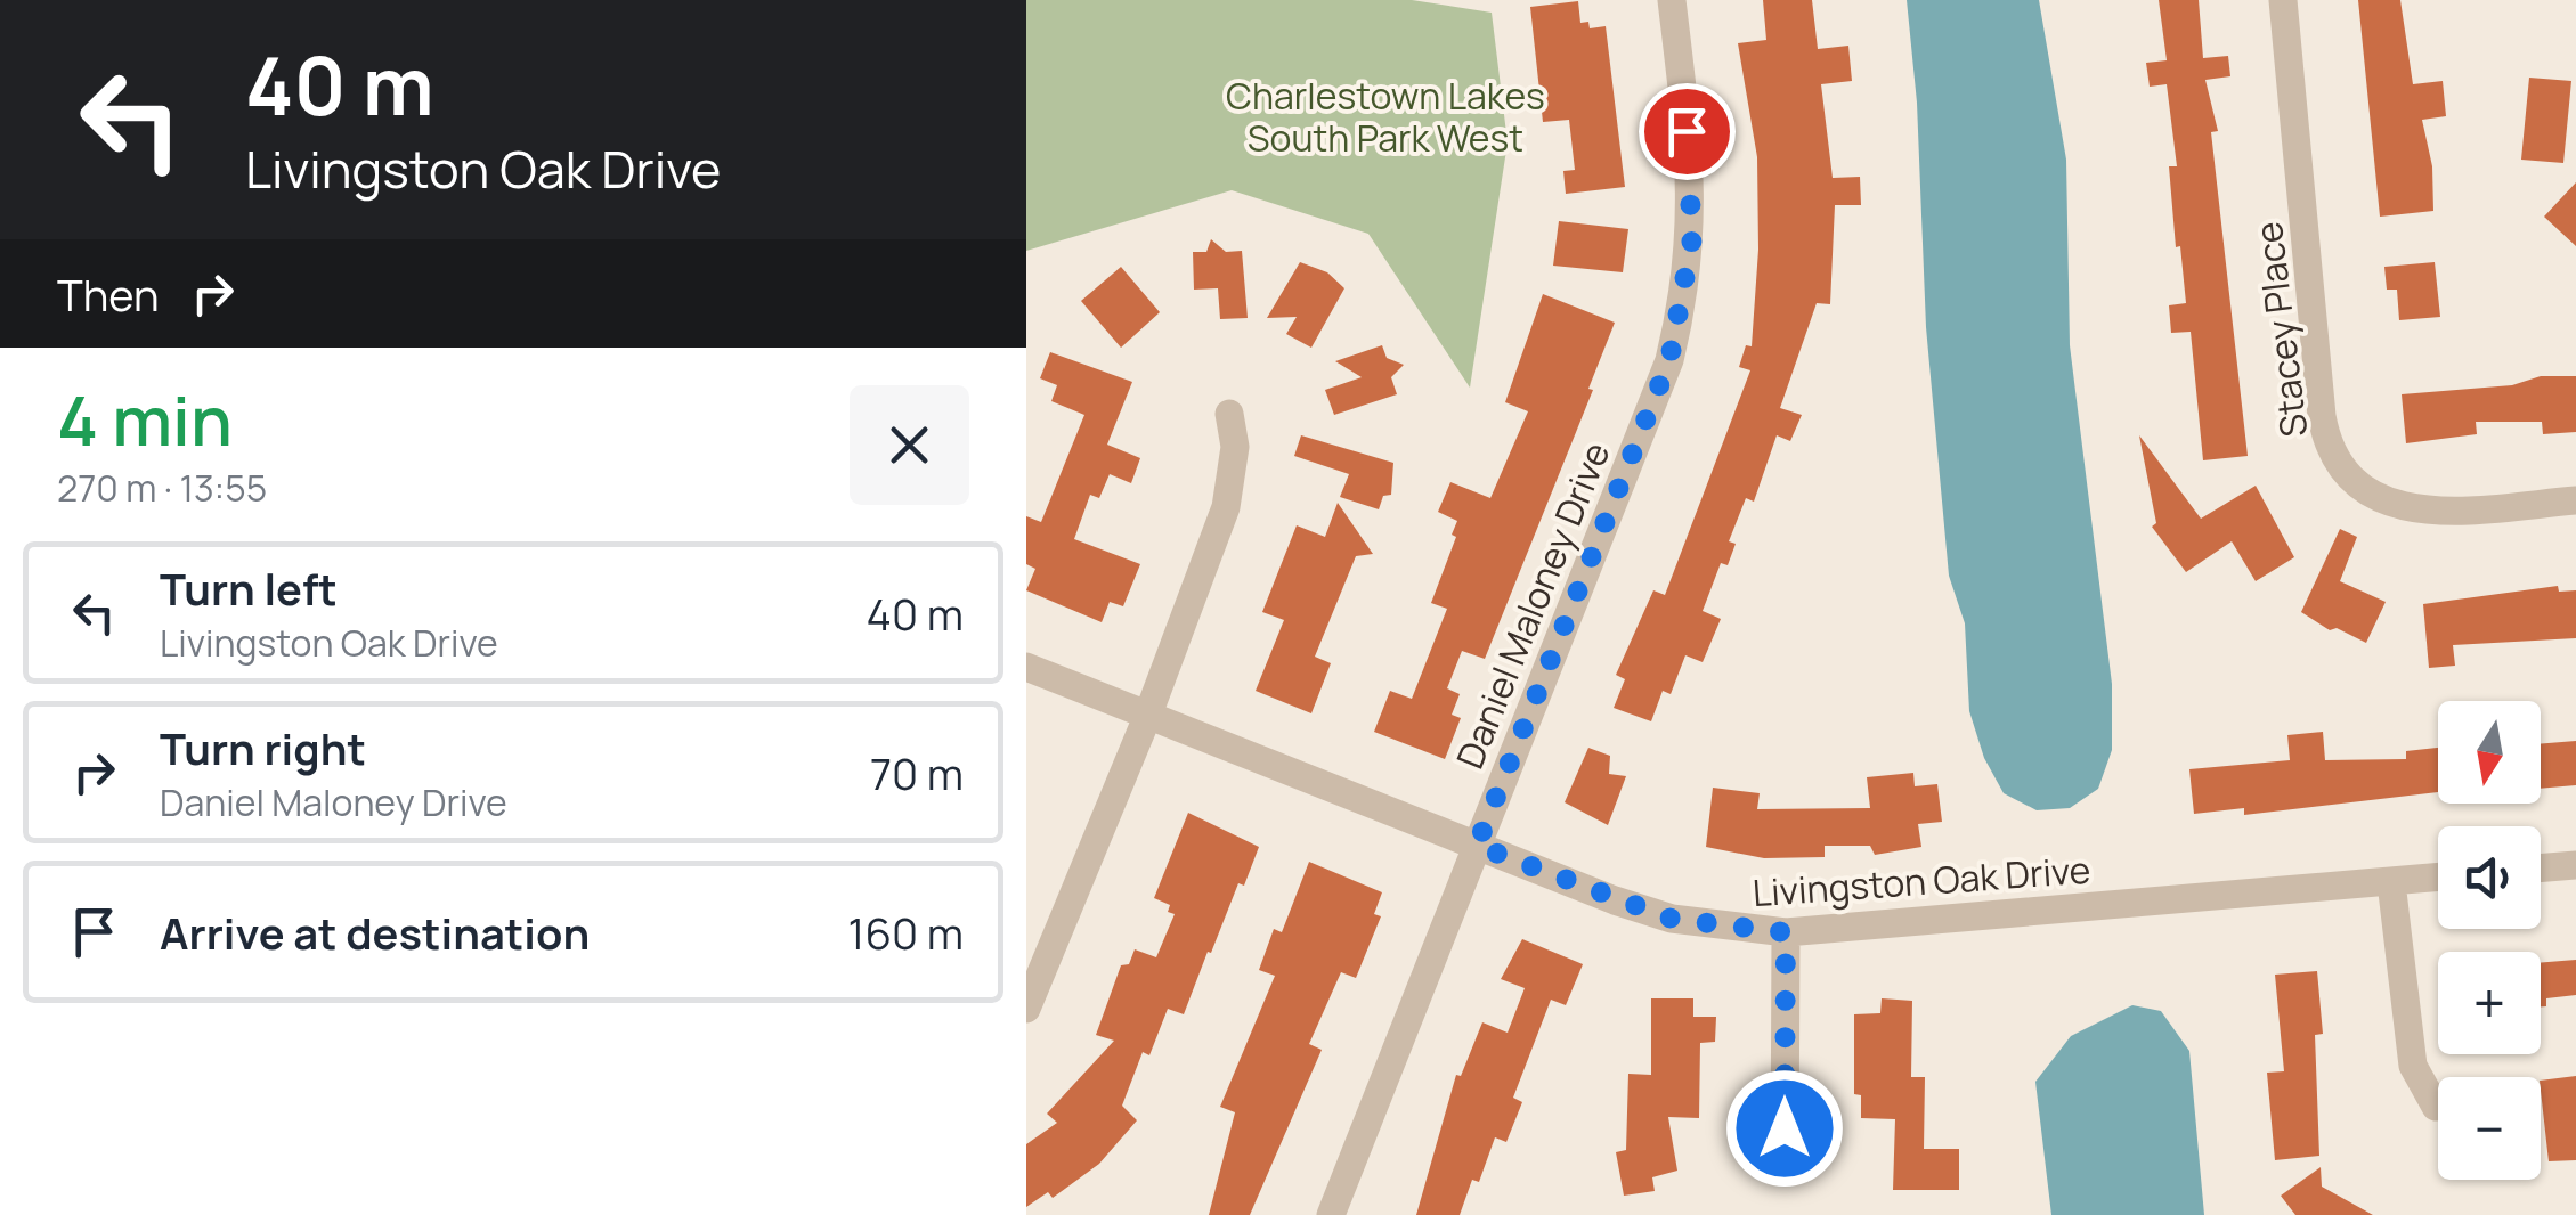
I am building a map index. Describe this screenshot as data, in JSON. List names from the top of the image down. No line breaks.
{"streets":{"street":["Stacey Place","Daniel Maloney Drive","Livingston Oak Drive"]},"crossings":[["Daniel Maloney Drive","Livingston Oak Drive"]],"parks":["Charlestown Lakes South Park West"],"north":"bottom","page":{"turn":["40 m","Livingston Oak Drive"],"then":"Then","heading":["4 min","270 m · 13:55"],"list":[{"name":"Turn left","note":"Livingston Oak Drive","value":"40 m"},{"name":"Turn right","note":"Daniel Maloney Drive","value":"70 m"},{"name":"Arrive at destination","value":"160 m"}],"map_buttons":["+","−"]}}
